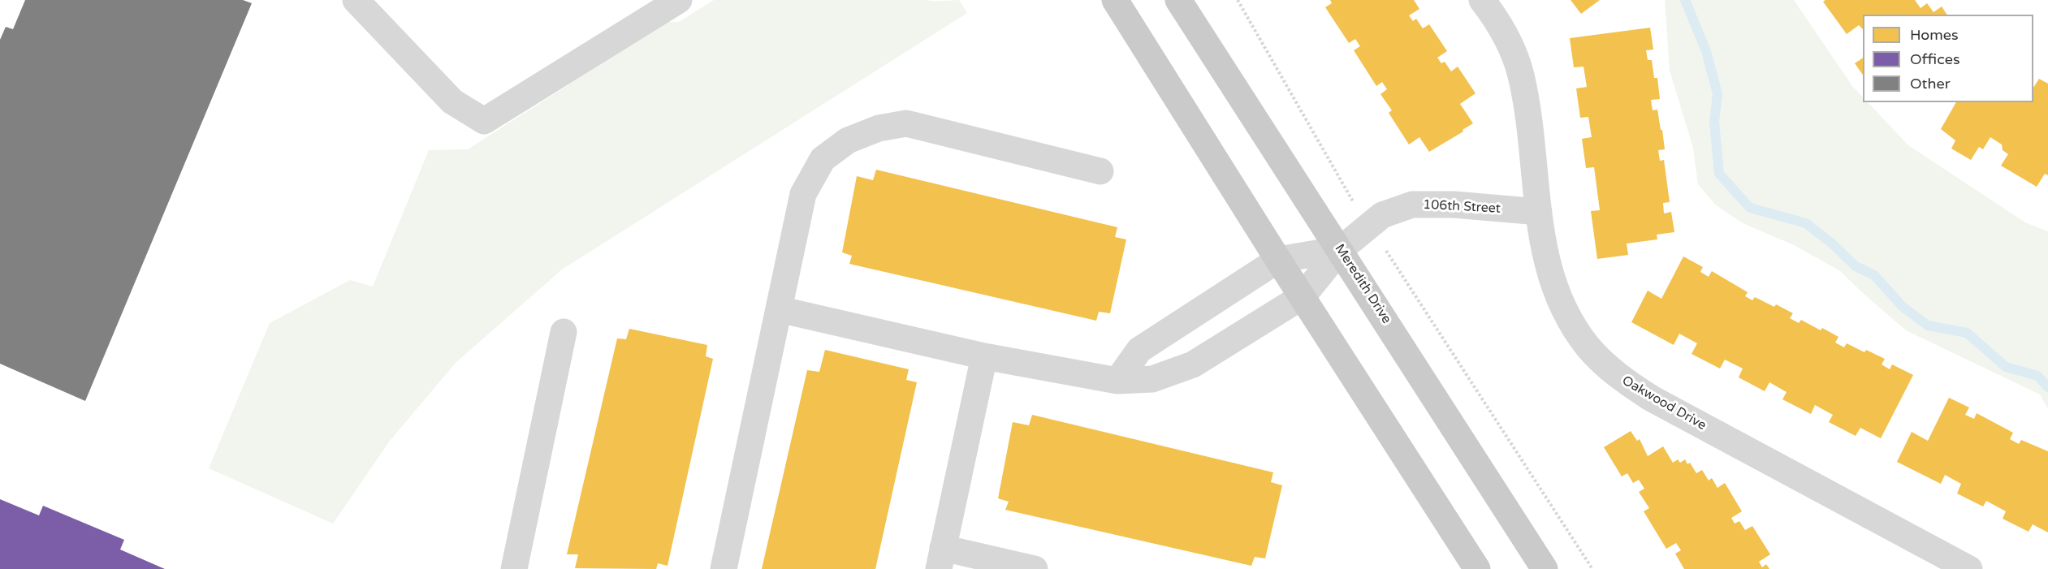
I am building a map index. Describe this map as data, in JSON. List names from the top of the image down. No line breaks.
{"streets":{"main road":["Meredith Drive"],"street":["106th Street","Oakwood Drive"]},"crossings":[["106th Street","Meredith Drive"],["106th Street","Oakwood Drive"]],"legend":["Homes","Offices","Other"]}
